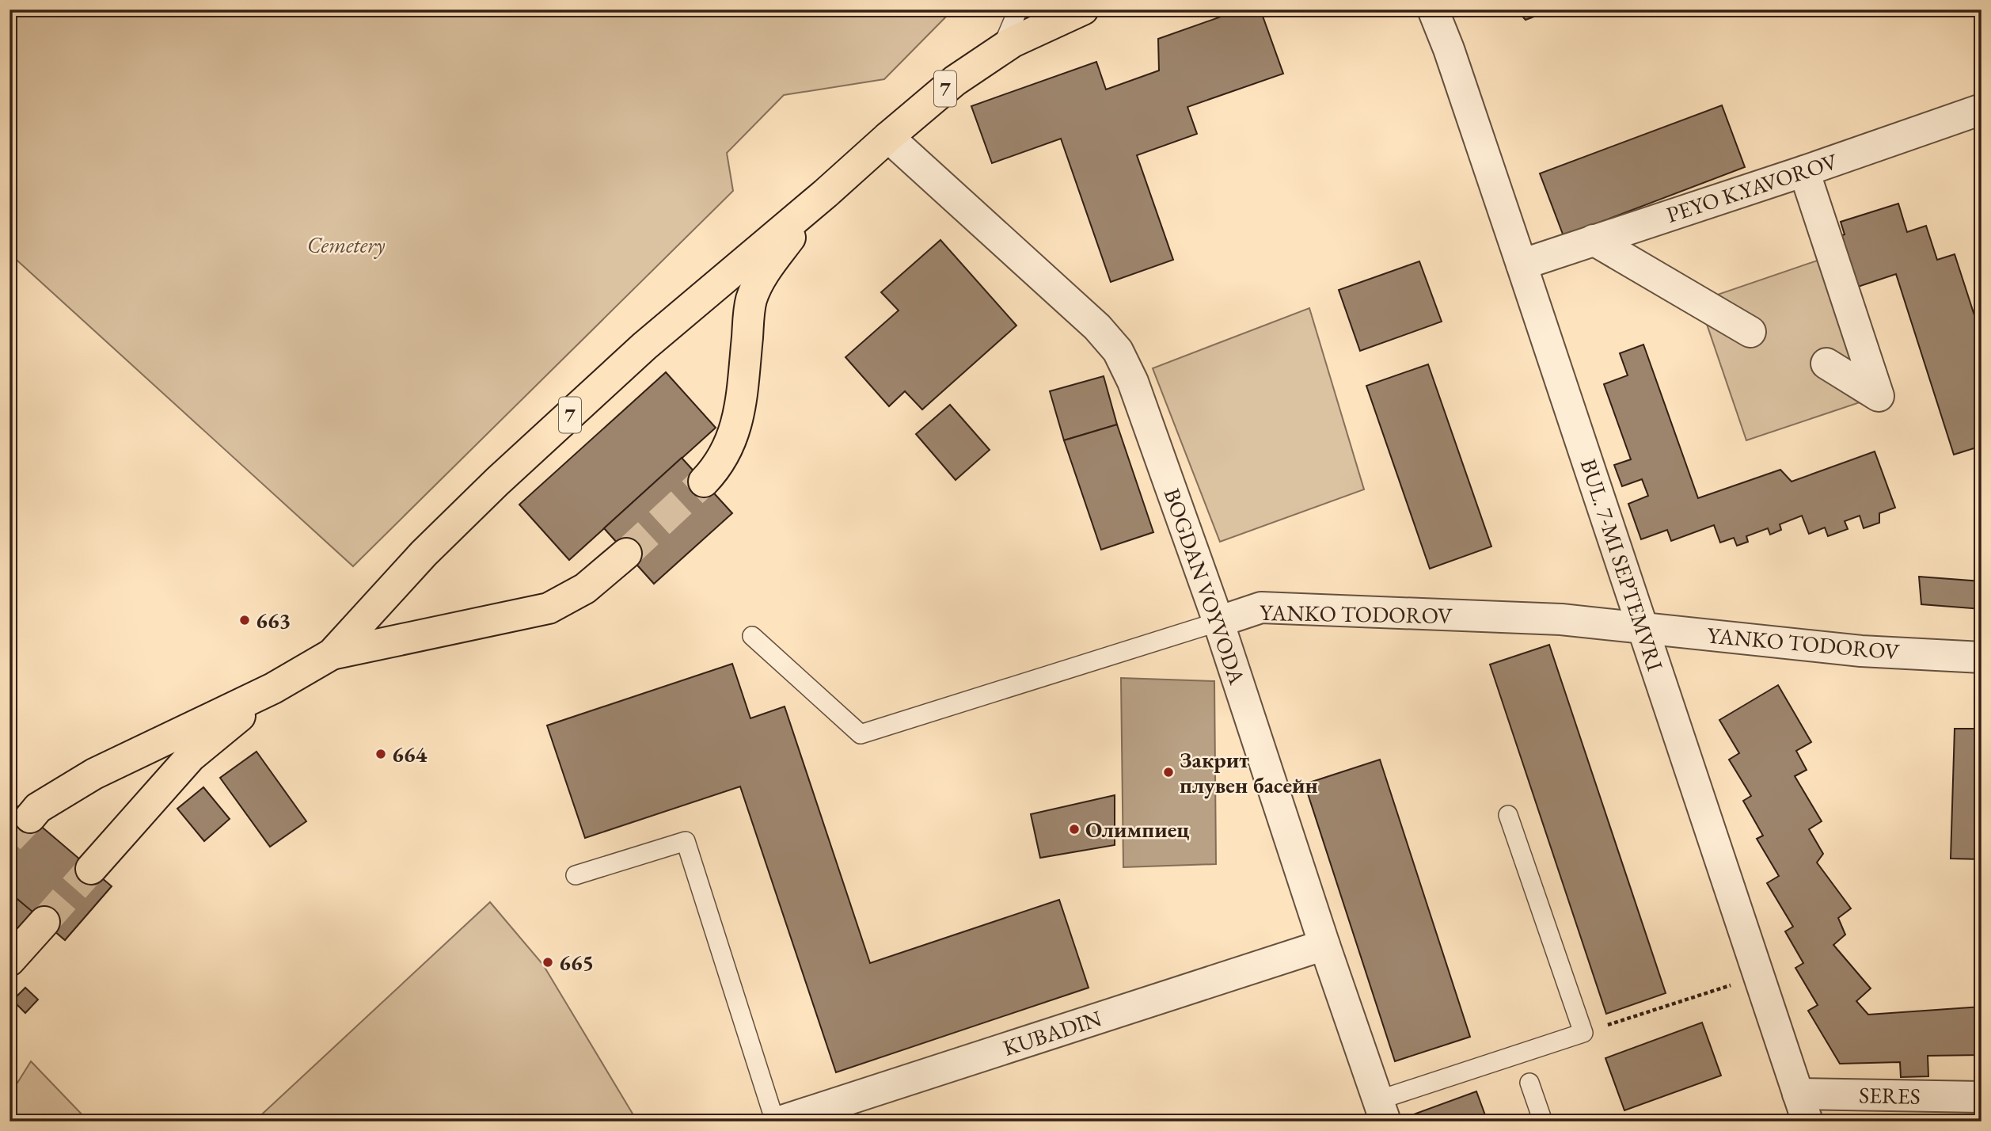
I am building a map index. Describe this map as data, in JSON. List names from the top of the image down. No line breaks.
{"streets":{"main road":["7"],"street":["PEYO K.YAVOROV","BUL. 7-MI SEPTEMVRI","BOGDAN VOYVODA","YANKO TODOROV","KUBADIN","SERES"]},"crossings":[["7","BOGDAN VOYVODA"],["PEYO K.YAVOROV","BUL. 7-MI SEPTEMVRI"],["BUL. 7-MI SEPTEMVRI","YANKO TODOROV"],["BUL. 7-MI SEPTEMVRI","SERES"],["BOGDAN VOYVODA","YANKO TODOROV"],["BOGDAN VOYVODA","KUBADIN"]],"parks":["Cemetery"],"places":["663","664","Закрит плувен басейн","Олимпиец","665"]}
